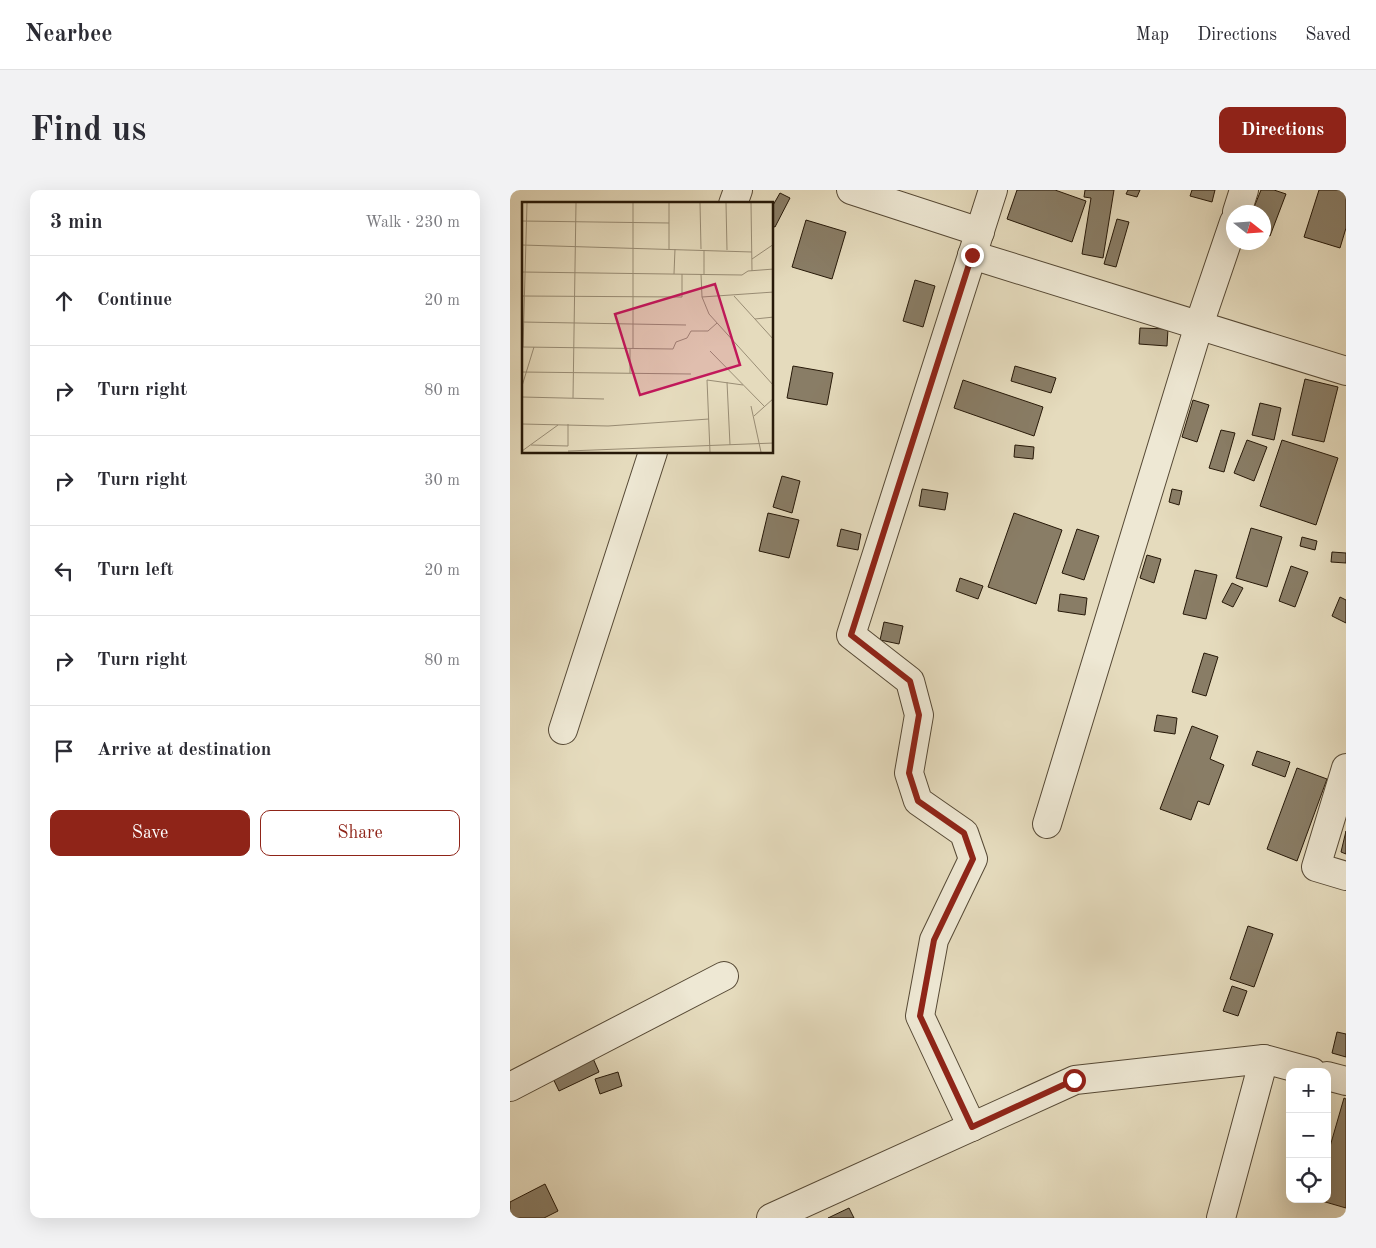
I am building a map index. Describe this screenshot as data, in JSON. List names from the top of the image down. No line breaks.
{"north":"right","page":{"header":"Nearbee","nav":["Map","Directions","Saved"],"buttons":["Directions",["Save","Share"]],"title":"Find us","heading":["3 min","Walk · 230 m"],"list":[["Continue","20 m"],["Turn right","80 m"],["Turn right","30 m"],["Turn left","20 m"],["Turn right","80 m"],"Arrive at destination"],"map_buttons":["+","−"]}}
